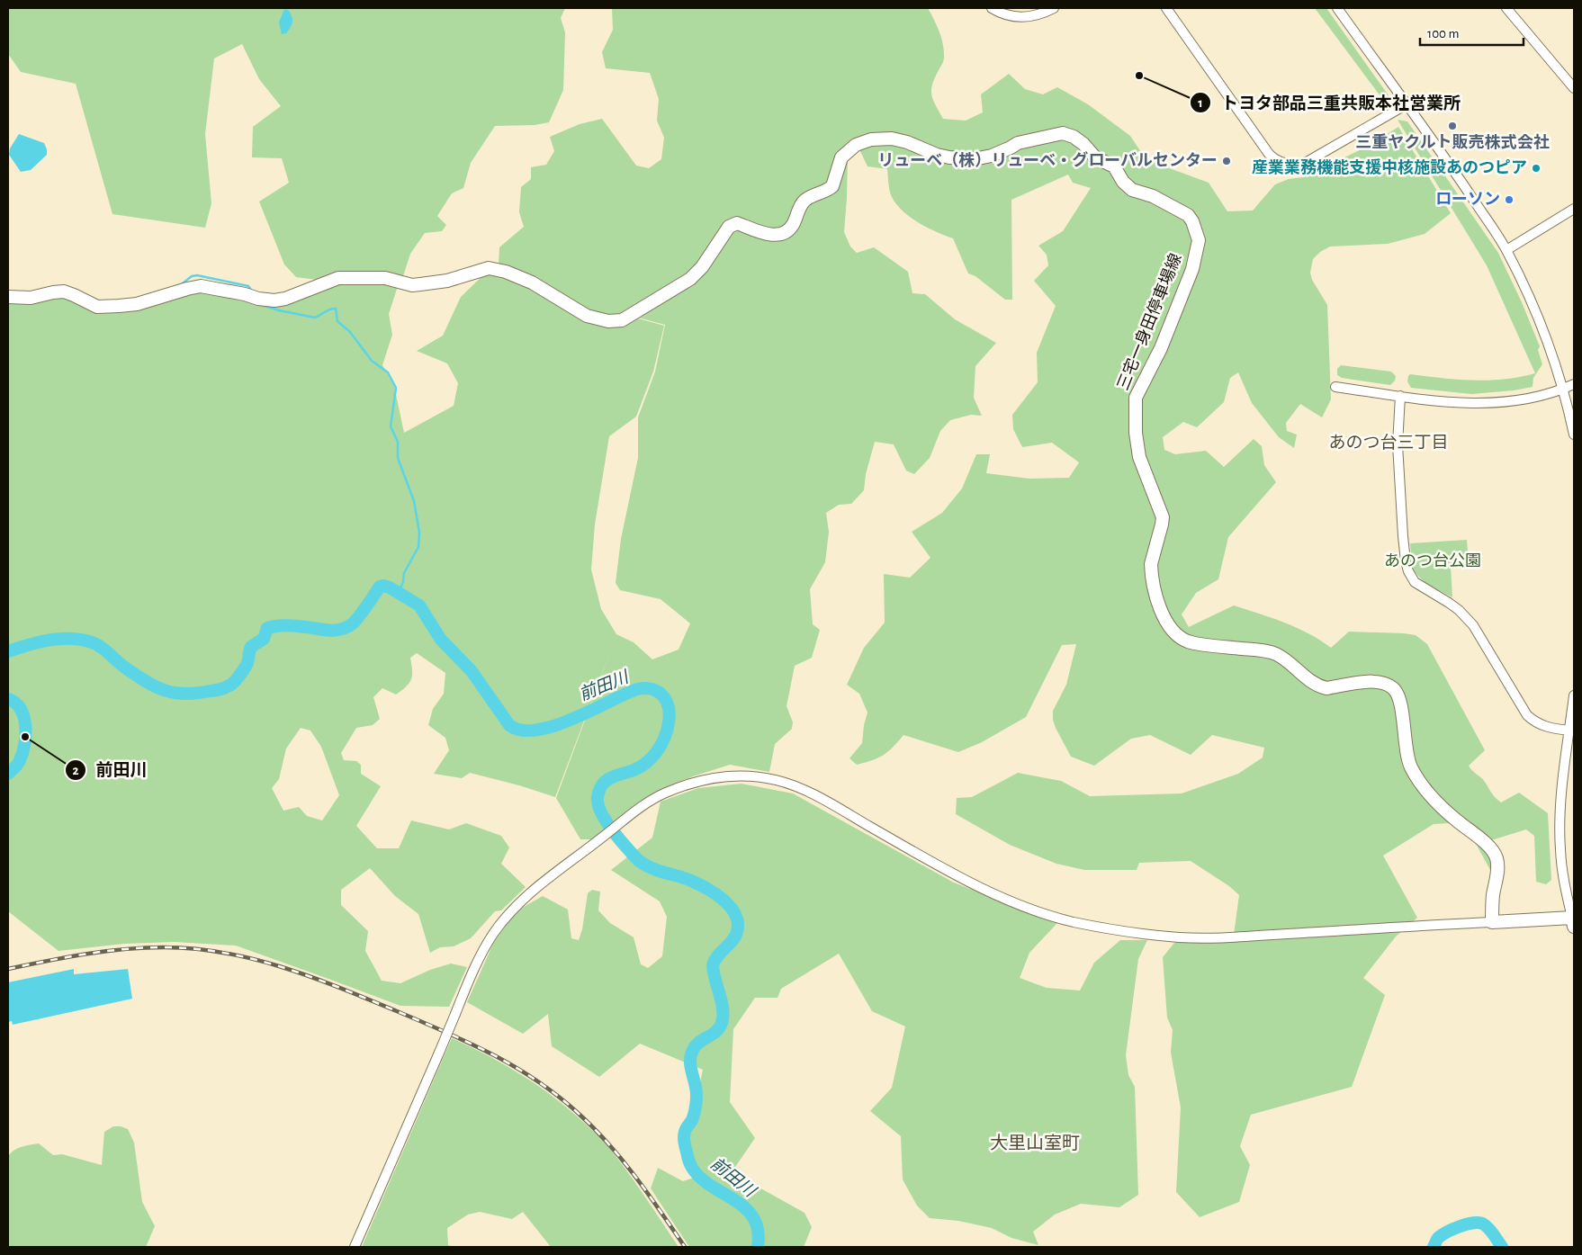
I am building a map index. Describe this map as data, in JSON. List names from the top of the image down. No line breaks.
{"streets":{"main road":["三宅一身田停車場線"]},"districts":["あのつ台三丁目","大里山室町"],"water":["前田川"],"parks":["あのつ台公園"],"places":["トヨタ部品三重共販本社営業所","三重ヤクルト販売株式会社","リューベ（株）リューベ・グローバルセンター","産業業務機能支援中核施設あのつピア","ローソン","前田川"],"scale_bar":"100 m"}
